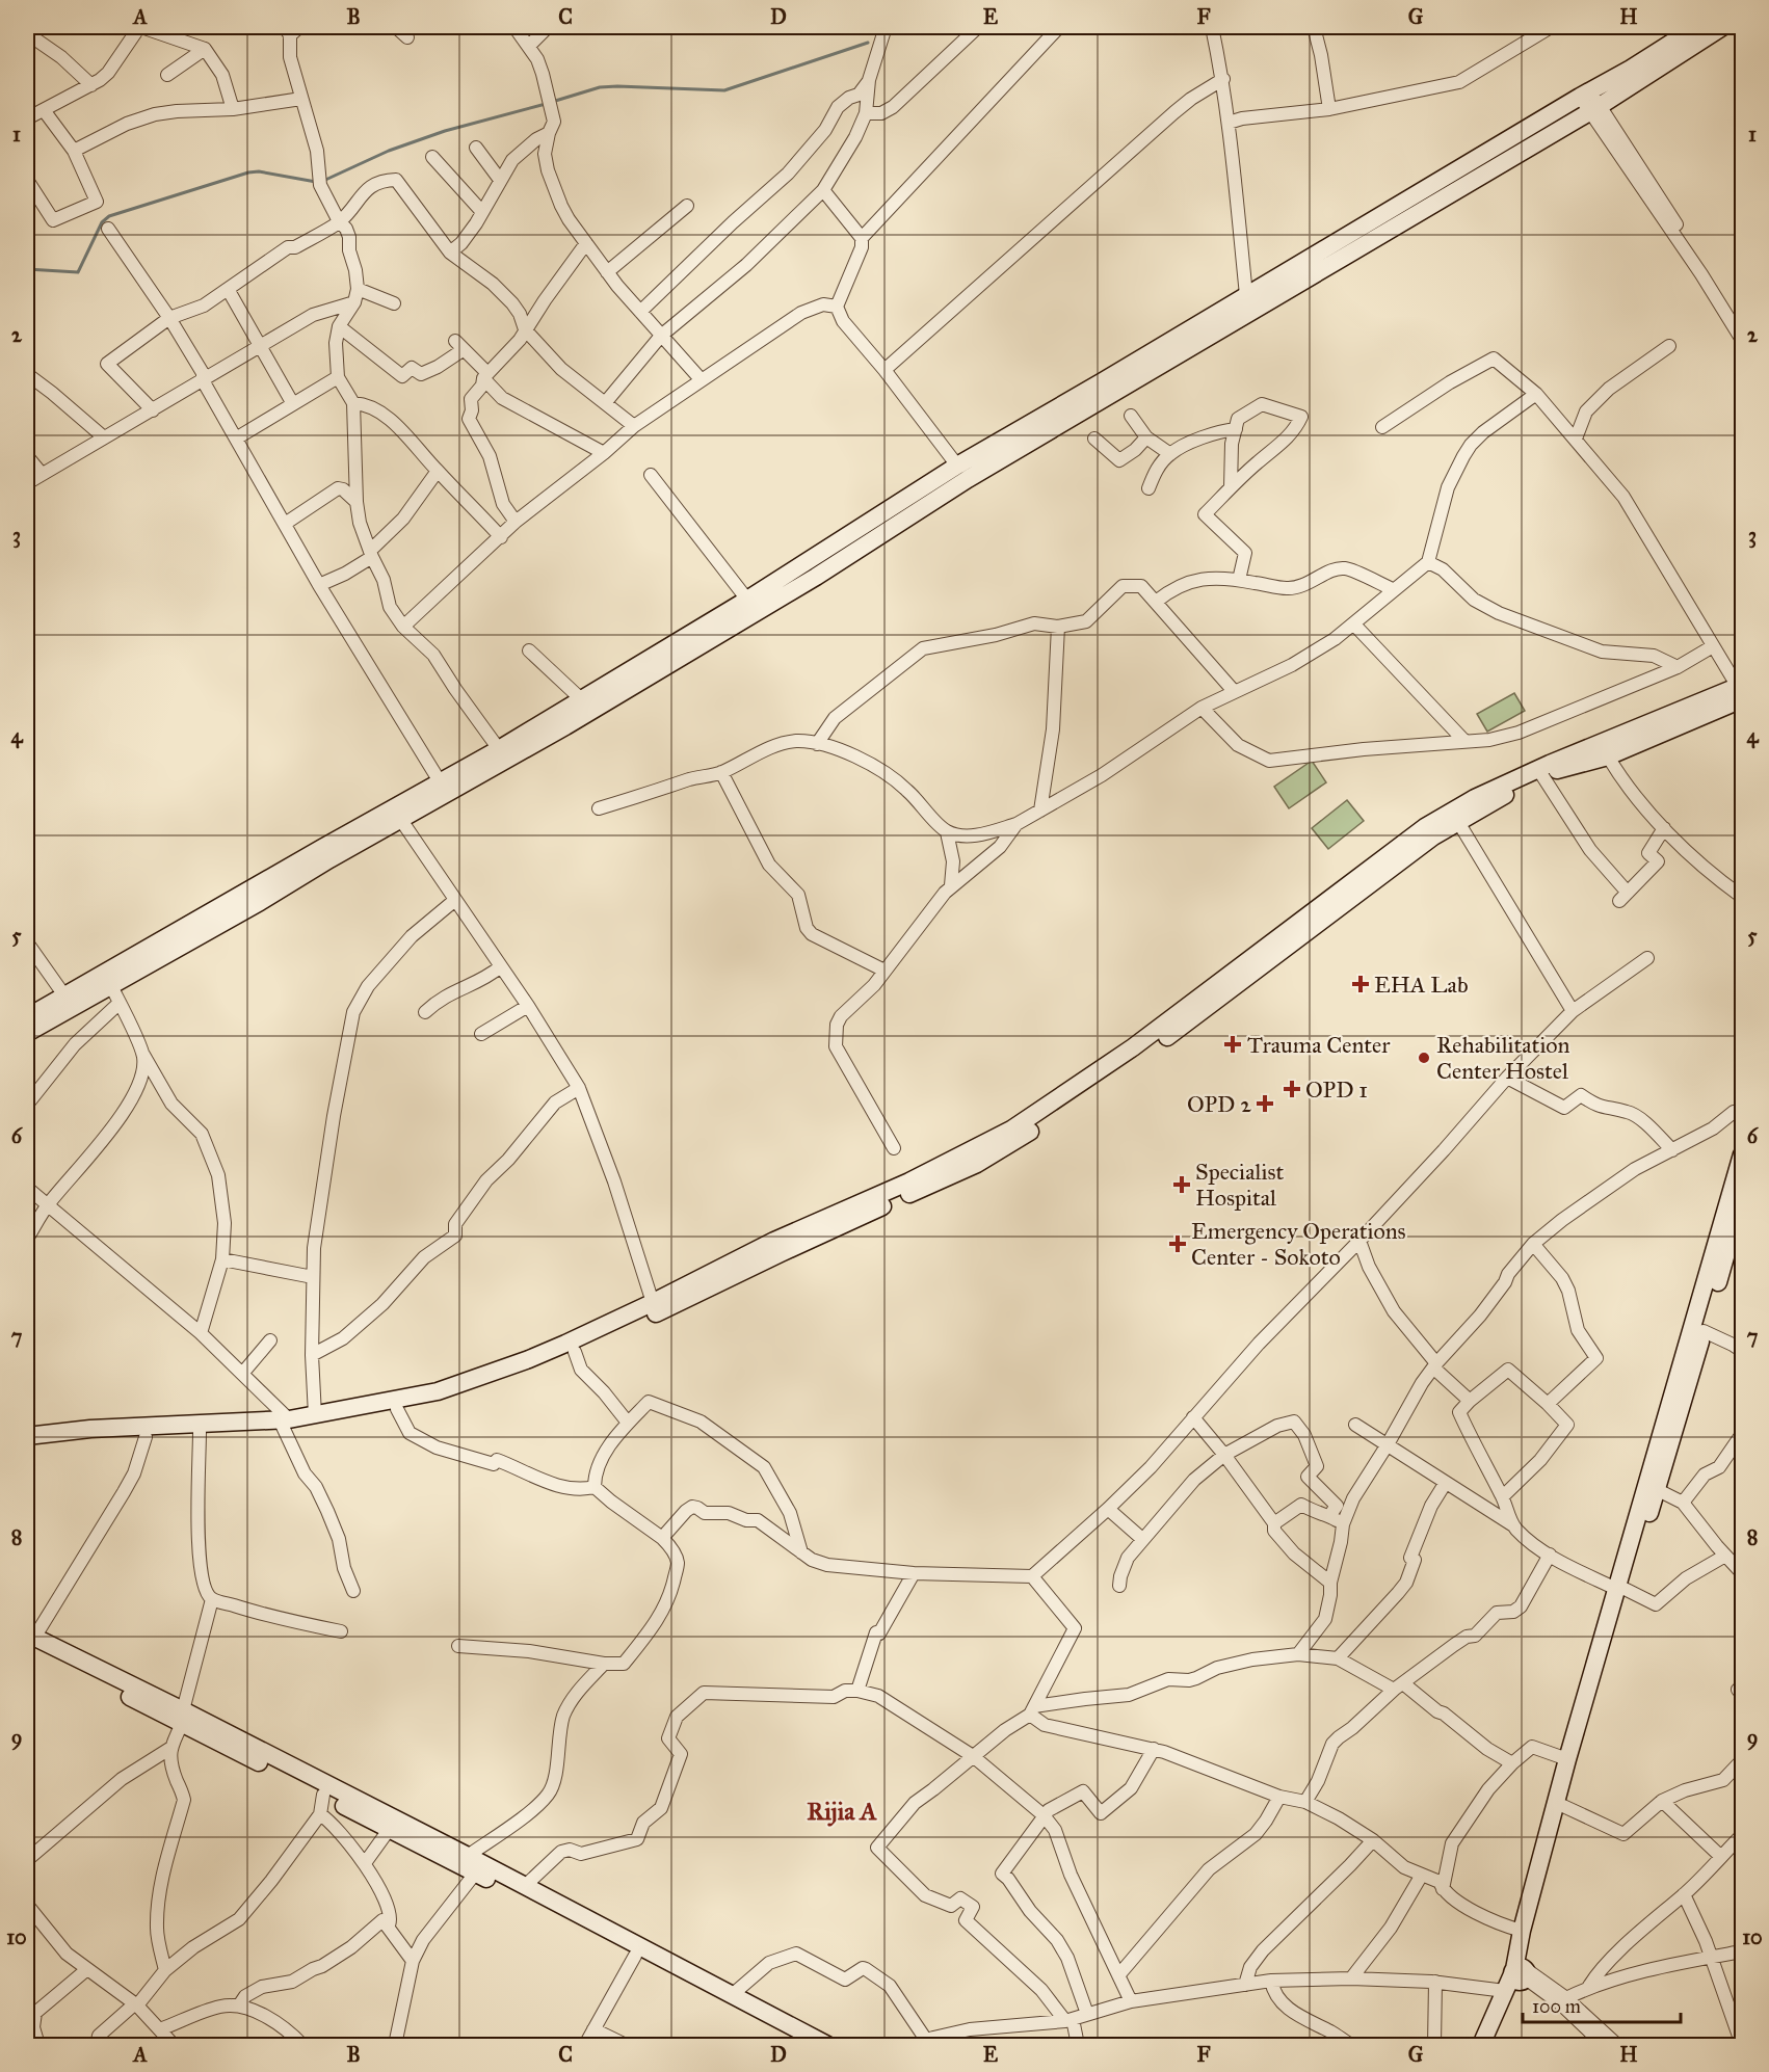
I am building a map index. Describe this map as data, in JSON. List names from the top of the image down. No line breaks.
{"districts":["Rijia A"],"places":{"health":["EHA Lab","Trauma Center","OPD 1","OPD 2","Specialist Hospital","Emergency Operations Center - Sokoto"],"other":["Rehabilitation Center Hostel"]},"scale_bar":"100 m","grid":{"columns":["A","B","C","D","E","F","G","H"],"rows":["1","2","3","4","5","6","7","8","9","10"]}}
